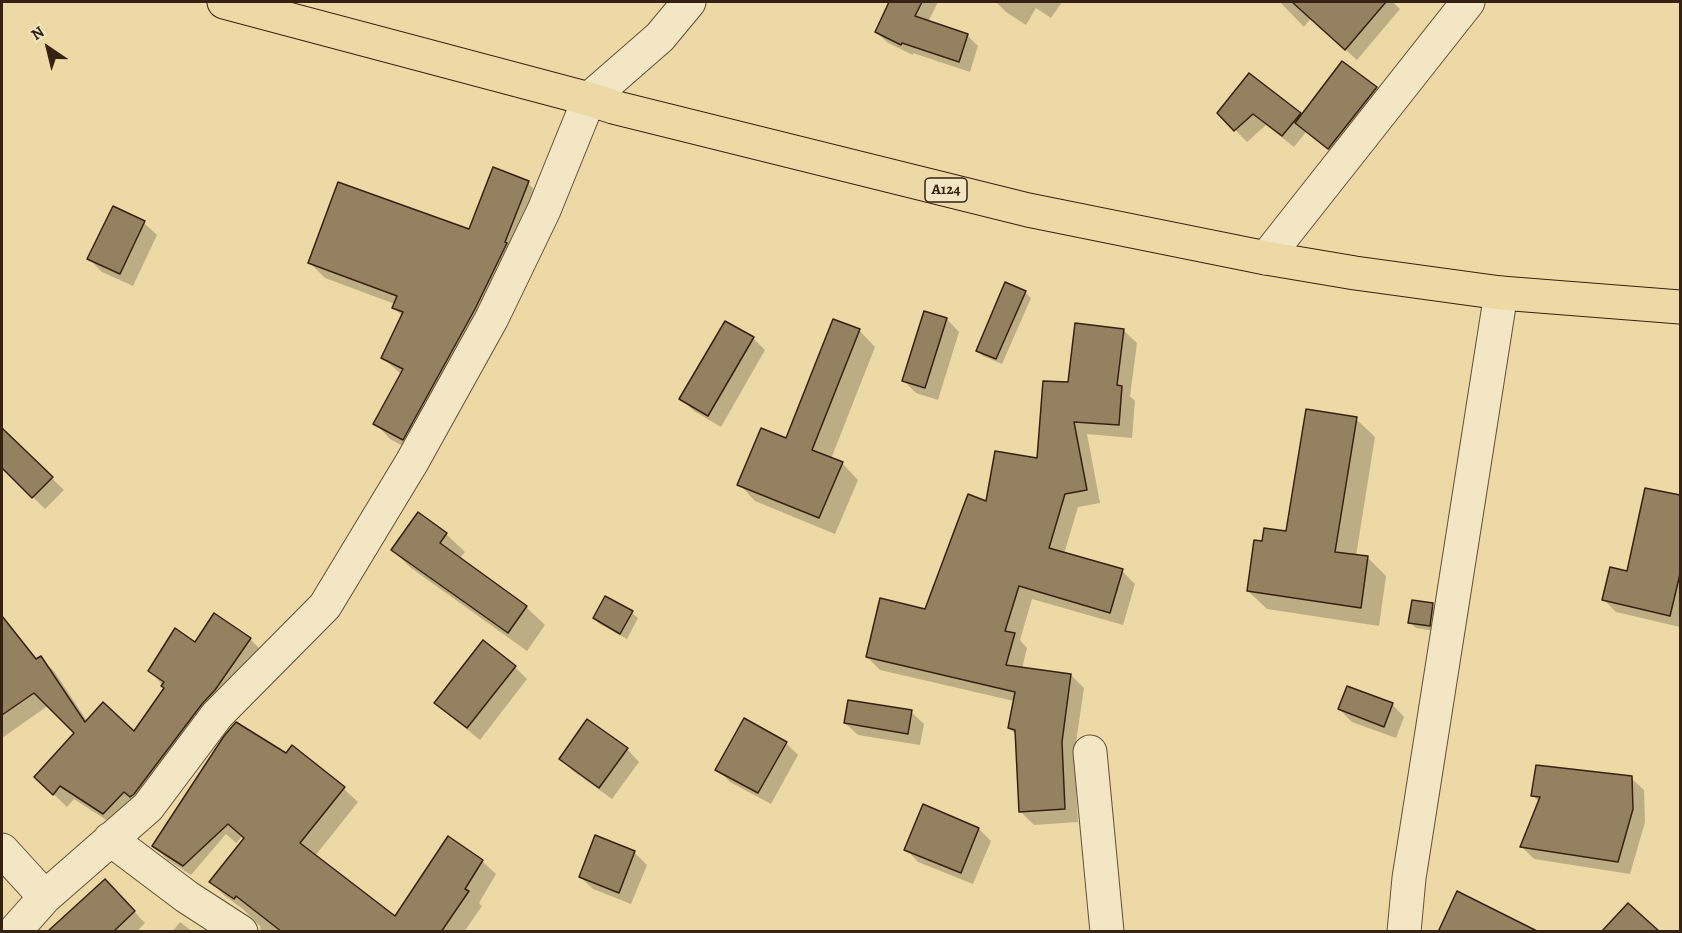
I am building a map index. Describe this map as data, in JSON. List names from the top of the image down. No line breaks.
{"streets":{"highway":["A124"]},"north":"top left"}
